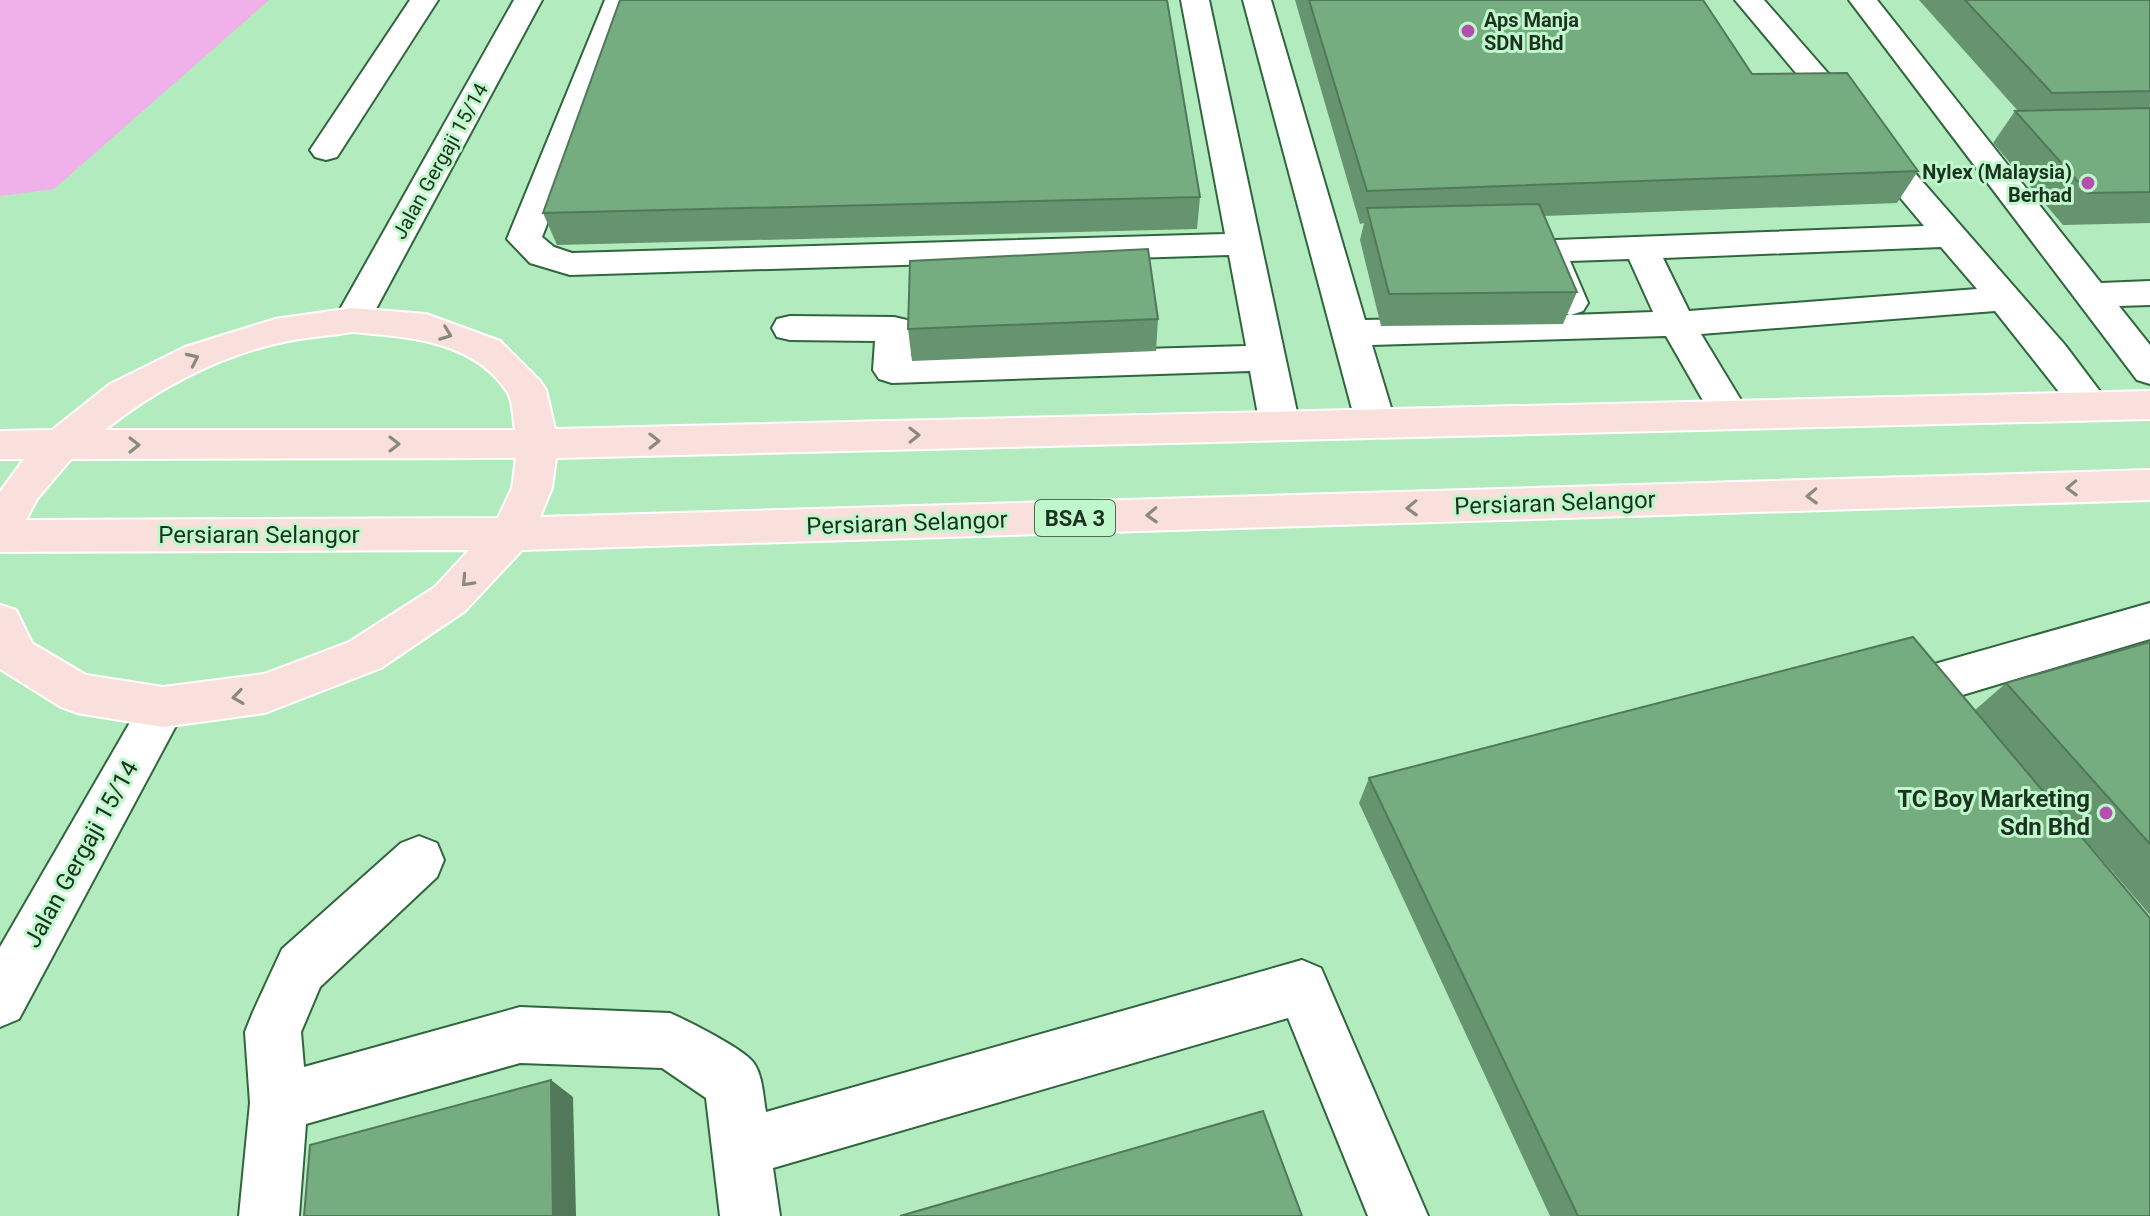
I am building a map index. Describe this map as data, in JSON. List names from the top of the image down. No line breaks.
{"streets":{"main road":["Persiaran Selangor","BSA 3"],"lane":["Jalan Gergaji 15/14"]},"places":["Aps Manja SDN Bhd","Nylex (Malaysia) Berhad","TC Boy Marketing Sdn Bhd"]}
